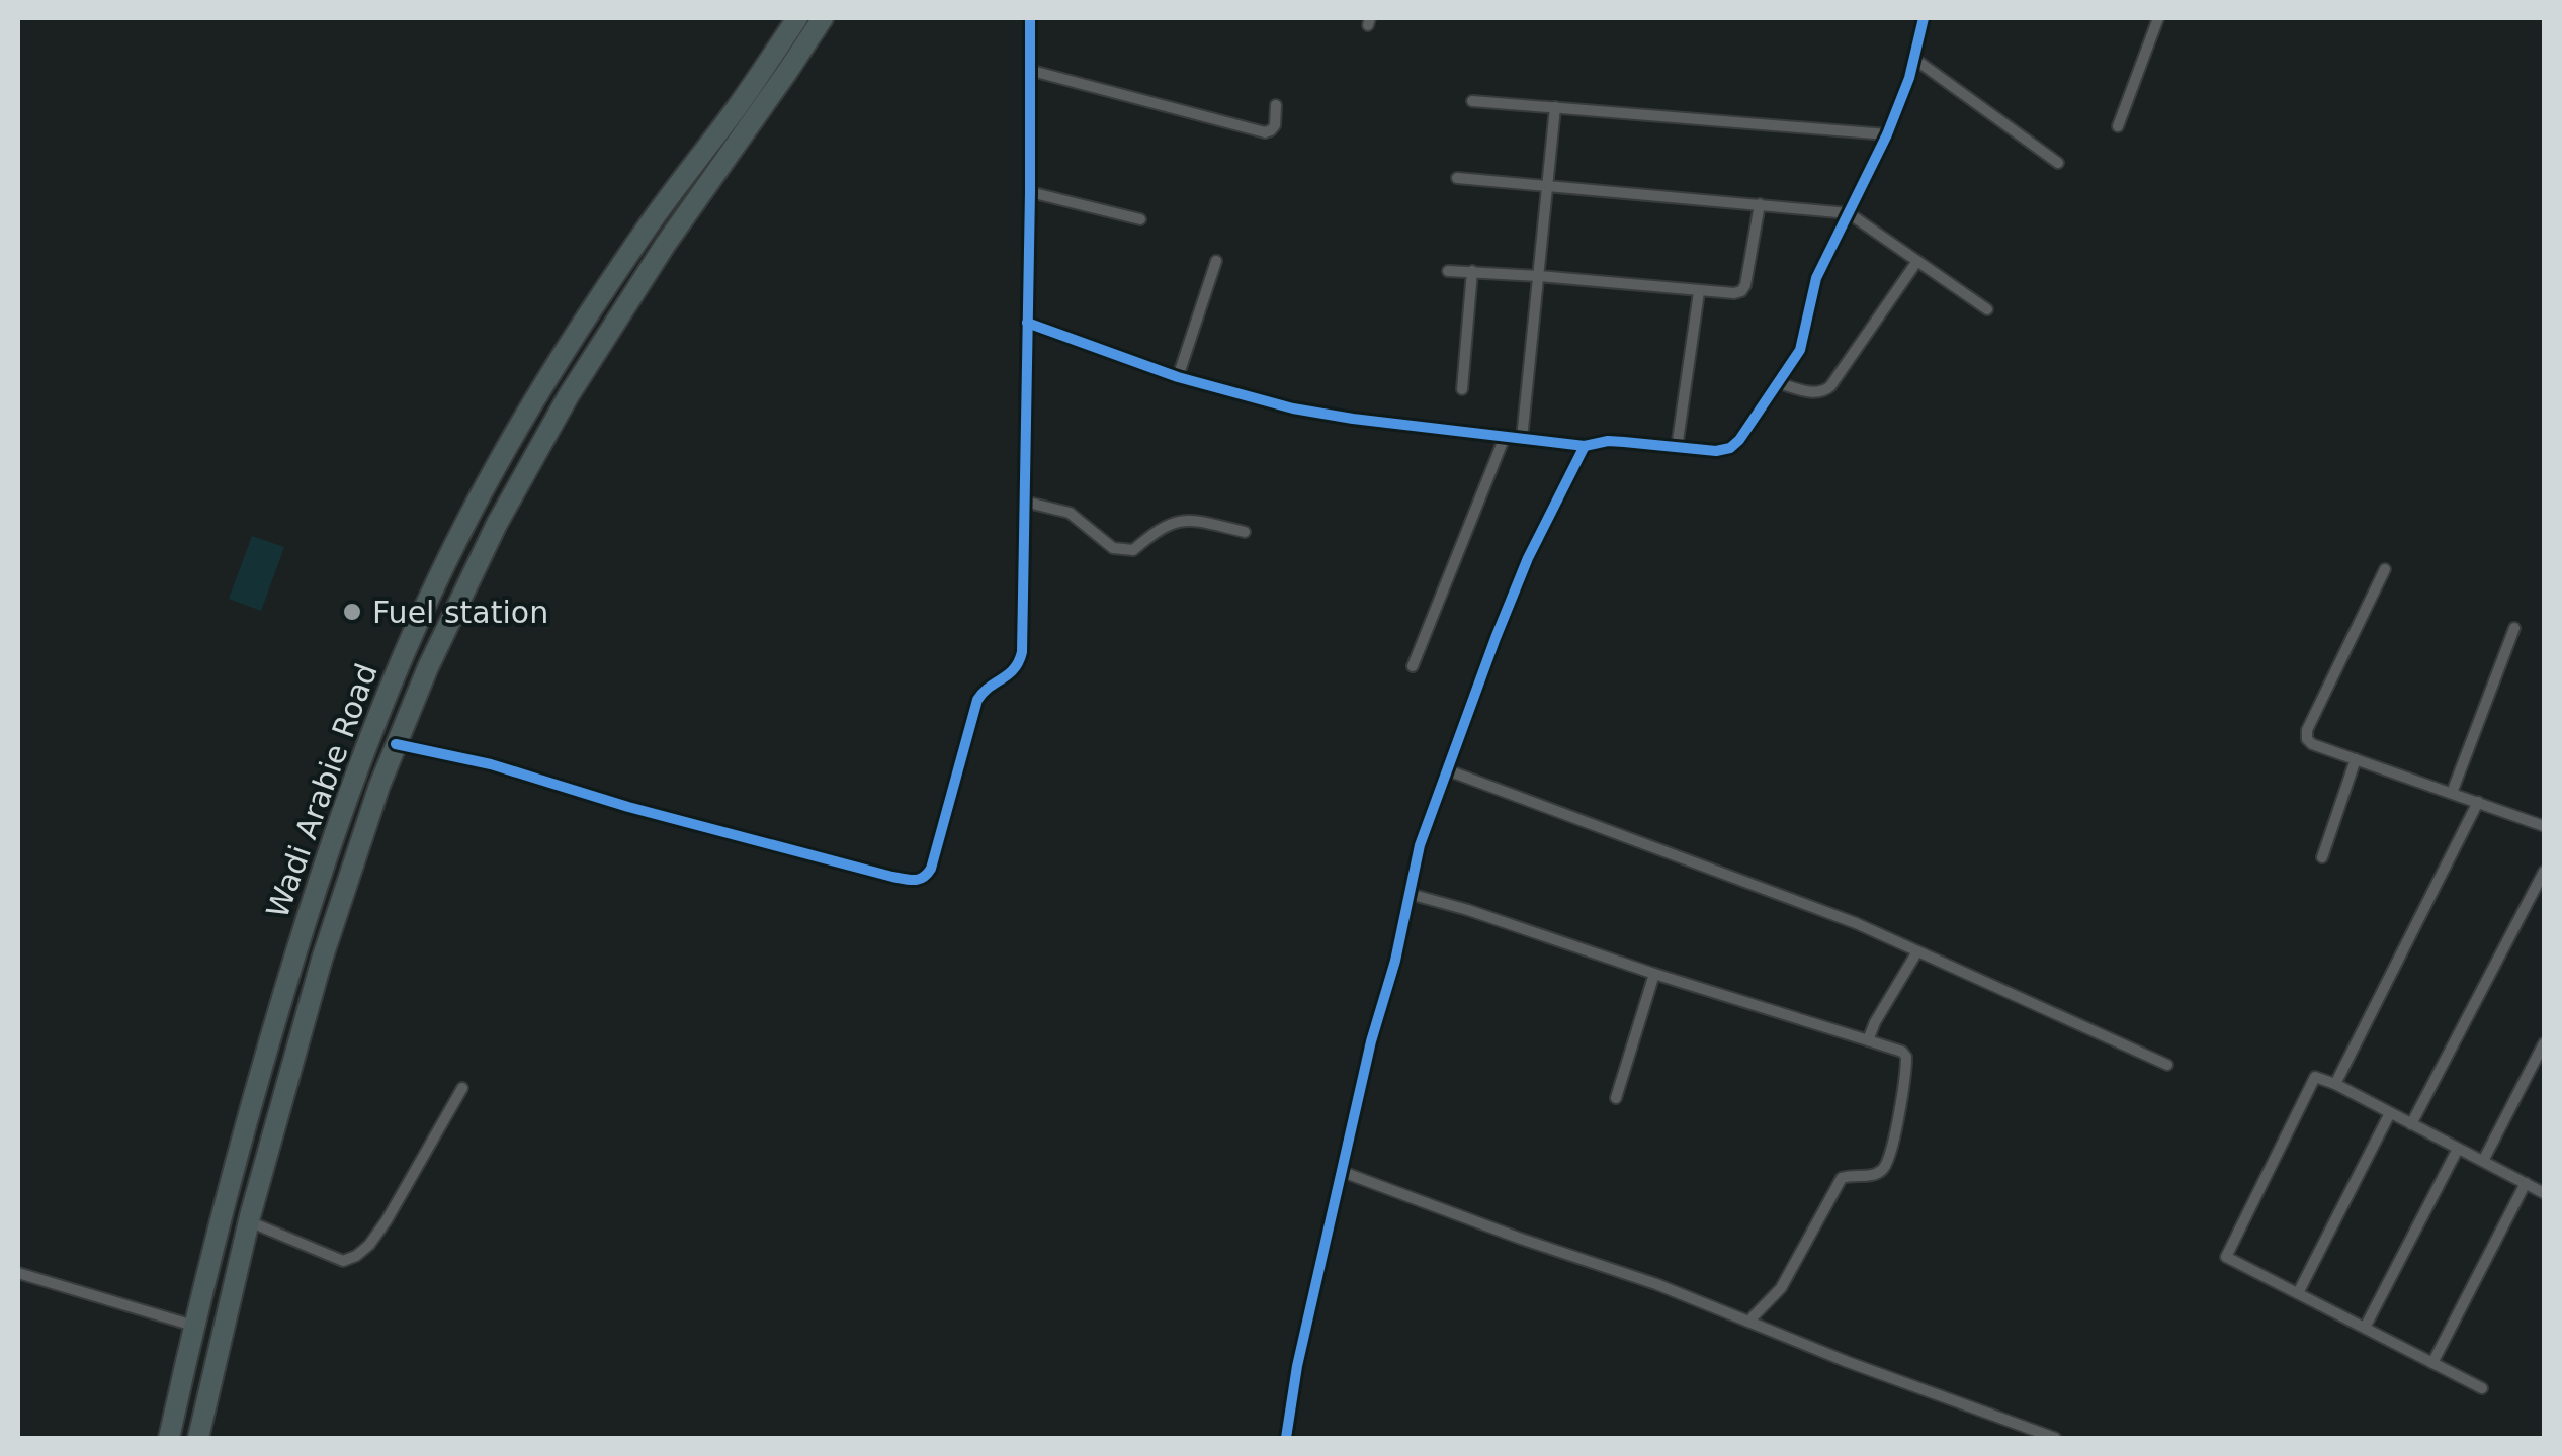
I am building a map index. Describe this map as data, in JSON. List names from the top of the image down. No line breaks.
{"streets":{"highway":["Wadi Arabie Road"]},"places":["Fuel station"]}
